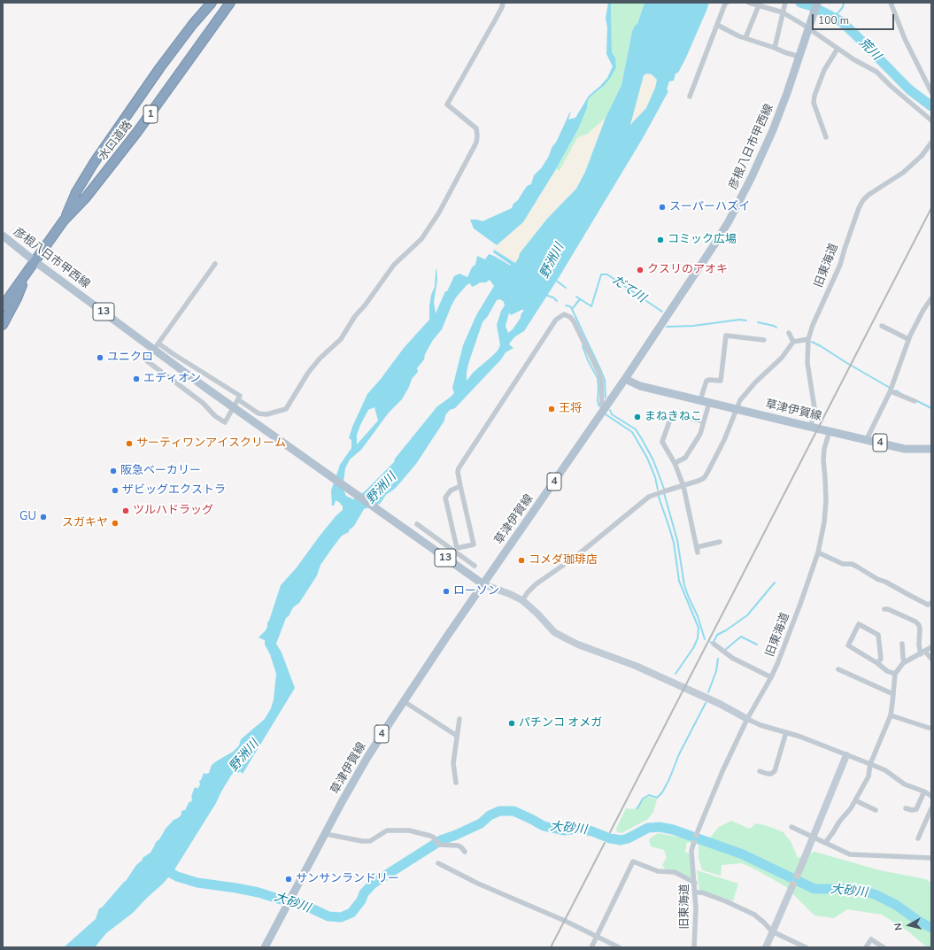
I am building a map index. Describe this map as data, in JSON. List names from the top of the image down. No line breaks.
{"streets":{"highway":["1","水口道路"],"main road":["彦根八日市甲西線","13","草津伊賀線","4"],"street":["旧東海道"]},"crossings":[["1","水口道路"],["1","彦根八日市甲西線"],["水口道路","彦根八日市甲西線"],["彦根八日市甲西線","草津伊賀線"],["旧東海道","草津伊賀線"]],"water":["荒川","野洲川","だて川","大砂川"],"places":["スーパーハズイ","コミック広場","クスリのアオキ","ユニクロ","エディオン","王将","まねきねこ","サーティワンアイスクリーム","阪急ベーカリー","ザビッグエクストラ","ツルハドラッグ","GU","スガキヤ","コメダ珈琲店","ローソン","パチンコ オメガ","サンサンランドリー"],"scale_bar":"100 m","north":"left"}
